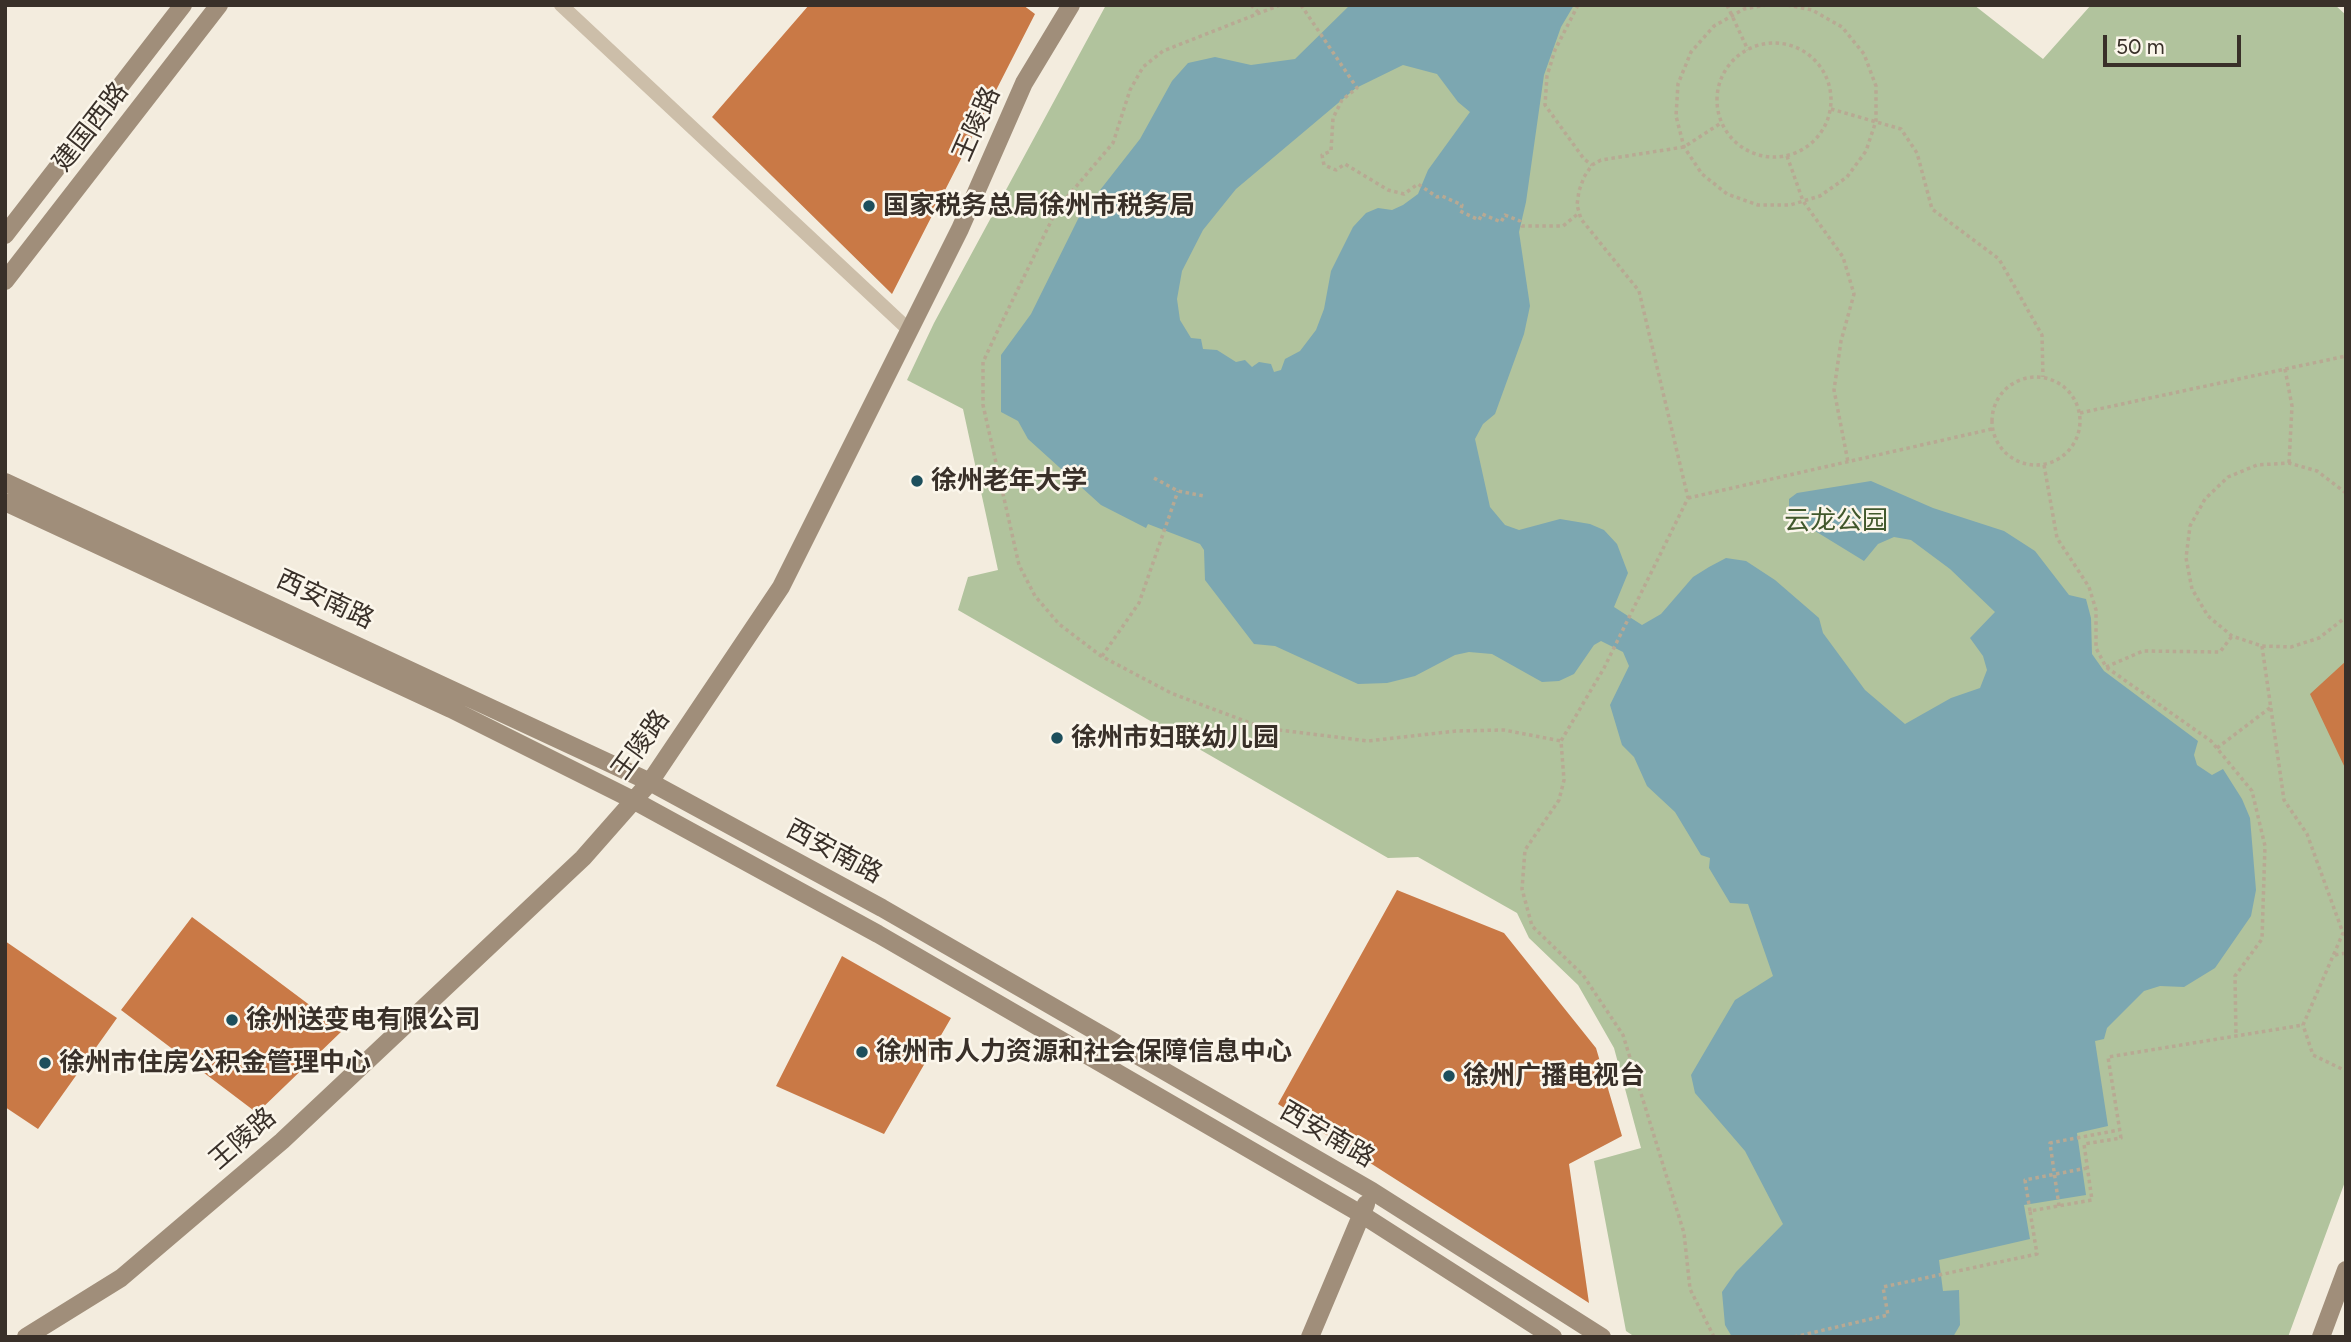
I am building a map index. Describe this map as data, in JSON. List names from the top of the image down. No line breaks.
{"streets":{"main road":["王陵路","建国西路","西安南路"]},"crossings":[["王陵路","西安南路"]],"parks":["云龙公园"],"places":["国家税务总局徐州市税务局","徐州老年大学","徐州市妇联幼儿园","徐州送变电有限公司","徐州市人力资源和社会保障信息中心","徐州市住房公积金管理中心","徐州广播电视台"],"scale_bar":"50 m"}
